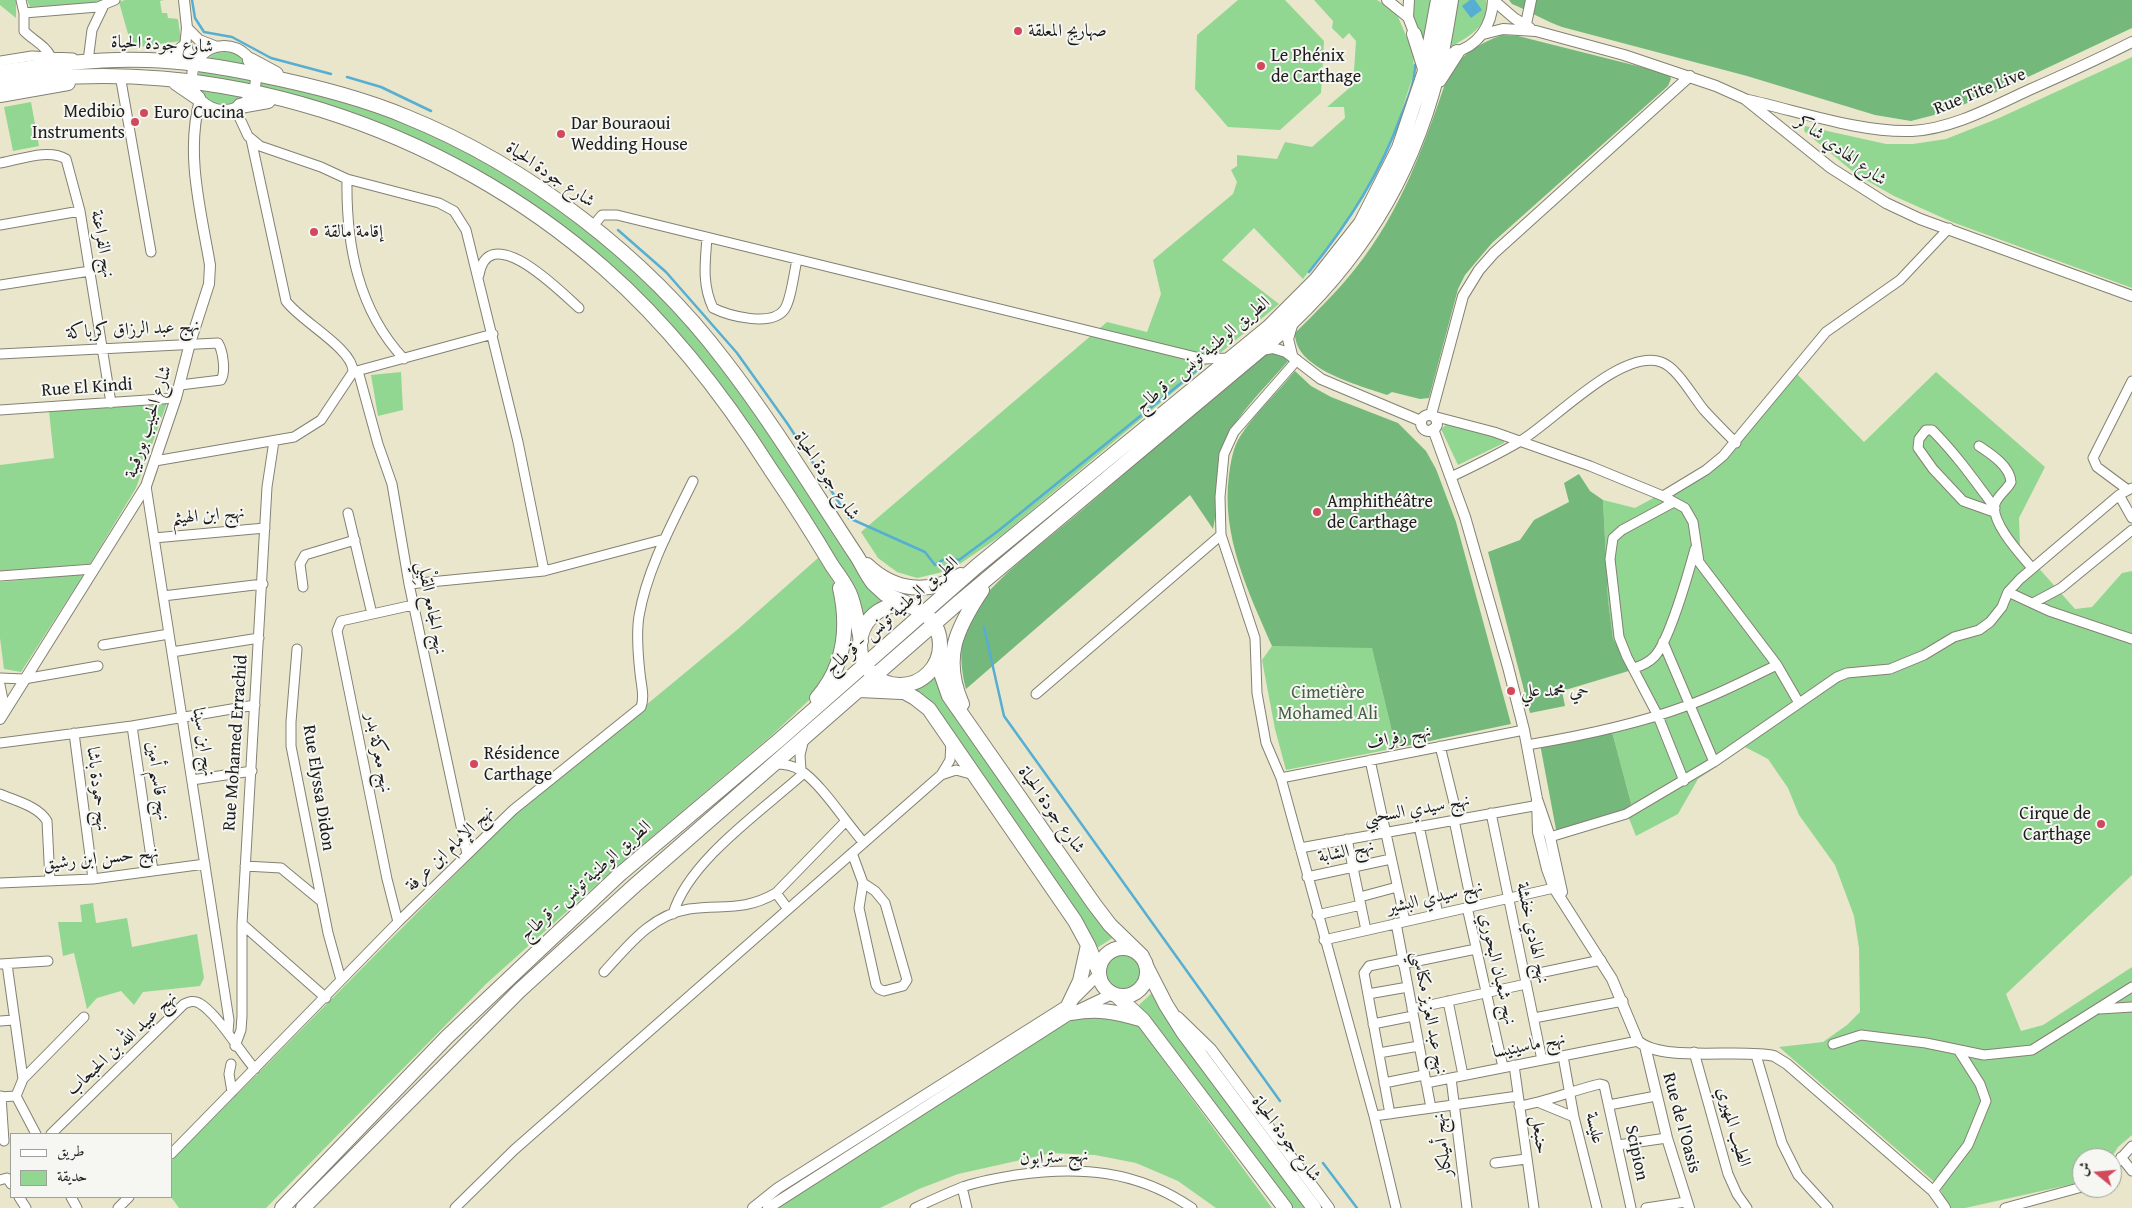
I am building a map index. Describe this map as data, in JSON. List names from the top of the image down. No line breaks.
{"streets":{"highway":["شارع جودة الحياة","الطريق الوطنية تونس - قرطاج"],"street":["Rue Tite Live","شارع الهادي شاكر","نهج الفراعنة","نهج عبد الرزاق كرباكة","Rue El Kindi","شارع الحبيب بورقيبة","نهج ابن الهيثم","نهج الجامع القِبْلي","نهج رفراف","نهج ابن سينا","Rue Mohamed Errachid","نهج معركة بدر","نهج قاسم أمين","Rue Elyssa Didon","نهج حمودة باشا","نهج سيدي السحبي","نهج الإمام ابن عرفة","نهج الشابة","نهج حسن ابن رشيق","نهج سيدي البشير","نهج الهادي خفشة","نهج شعبان البحوري","نهج عبد العزيز مكناسي","نهج عبيد الله بن الحبحاب","نهج ماسينيسا","Rue de l'Oasis","الطيب المهيري","عليسة","حنبعل","نهج أميلكار","Scipion","نهج سترابون"]},"crossings":[["شارع جودة الحياة","الطريق الوطنية تونس - قرطاج"],["Rue Tite Live","شارع الهادي شاكر"],["نهج الفراعنة","نهج عبد الرزاق كرباكة"],["نهج الفراعنة","Rue El Kindi"],["نهج عبد الرزاق كرباكة","شارع الحبيب بورقيبة"],["Rue El Kindi","شارع الحبيب بورقيبة"],["شارع الحبيب بورقيبة","نهج ابن سينا"],["نهج ابن الهيثم","نهج ابن سينا"],["نهج ابن الهيثم","Rue Mohamed Errachid"],["نهج الجامع القِبْلي","نهج معركة بدر"],["نهج الجامع القِبْلي","نهج الإمام ابن عرفة"],["نهج رفراف","نهج شعبان البحوري"],["نهج رفراف","نهج عبد العزيز مكناسي"],["نهج ابن سينا","نهج حسن ابن رشيق"],["نهج ابن سينا","نهج عبيد الله بن الحبحاب"],["Rue Mohamed Errachid","نهج عبيد الله بن الحبحاب"],["نهج معركة بدر","نهج الإمام ابن عرفة"],["نهج قاسم أمين","نهج حسن ابن رشيق"],["Rue Elyssa Didon","نهج الإمام ابن عرفة"],["نهج حمودة باشا","نهج حسن ابن رشيق"],["نهج سيدي السحبي","نهج الهادي خفشة"],["نهج سيدي السحبي","نهج شعبان البحوري"],["نهج سيدي السحبي","نهج عبد العزيز مكناسي"],["نهج الإمام ابن عرفة","نهج عبيد الله بن الحبحاب"],["نهج الشابة","نهج عبد العزيز مكناسي"],["نهج سيدي البشير","نهج الهادي خفشة"],["نهج سيدي البشير","نهج شعبان البحوري"],["نهج سيدي البشير","نهج عبد العزيز مكناسي"],["نهج الهادي خفشة","نهج ماسينيسا"],["نهج شعبان البحوري","نهج ماسينيسا"],["نهج عبد العزيز مكناسي","نهج ماسينيسا"],["نهج ماسينيسا","Rue de l'Oasis"],["نهج ماسينيسا","عليسة"],["نهج ماسينيسا","حنبعل"],["نهج ماسينيسا","نهج أميلكار"],["عليسة","Scipion"]],"parks":["Cimetière Mohamed Ali"],"places":["صهاريج المعلقة","Le Phénix de Carthage","Euro Cucina","Medibio Instruments","Dar Bouraoui Wedding House","إقامة مالقة","Amphithéâtre de Carthage","حي محمد علي","Résidence Carthage","Cirque de Carthage"],"legend":["طريق","حديقة"],"north":"left"}
